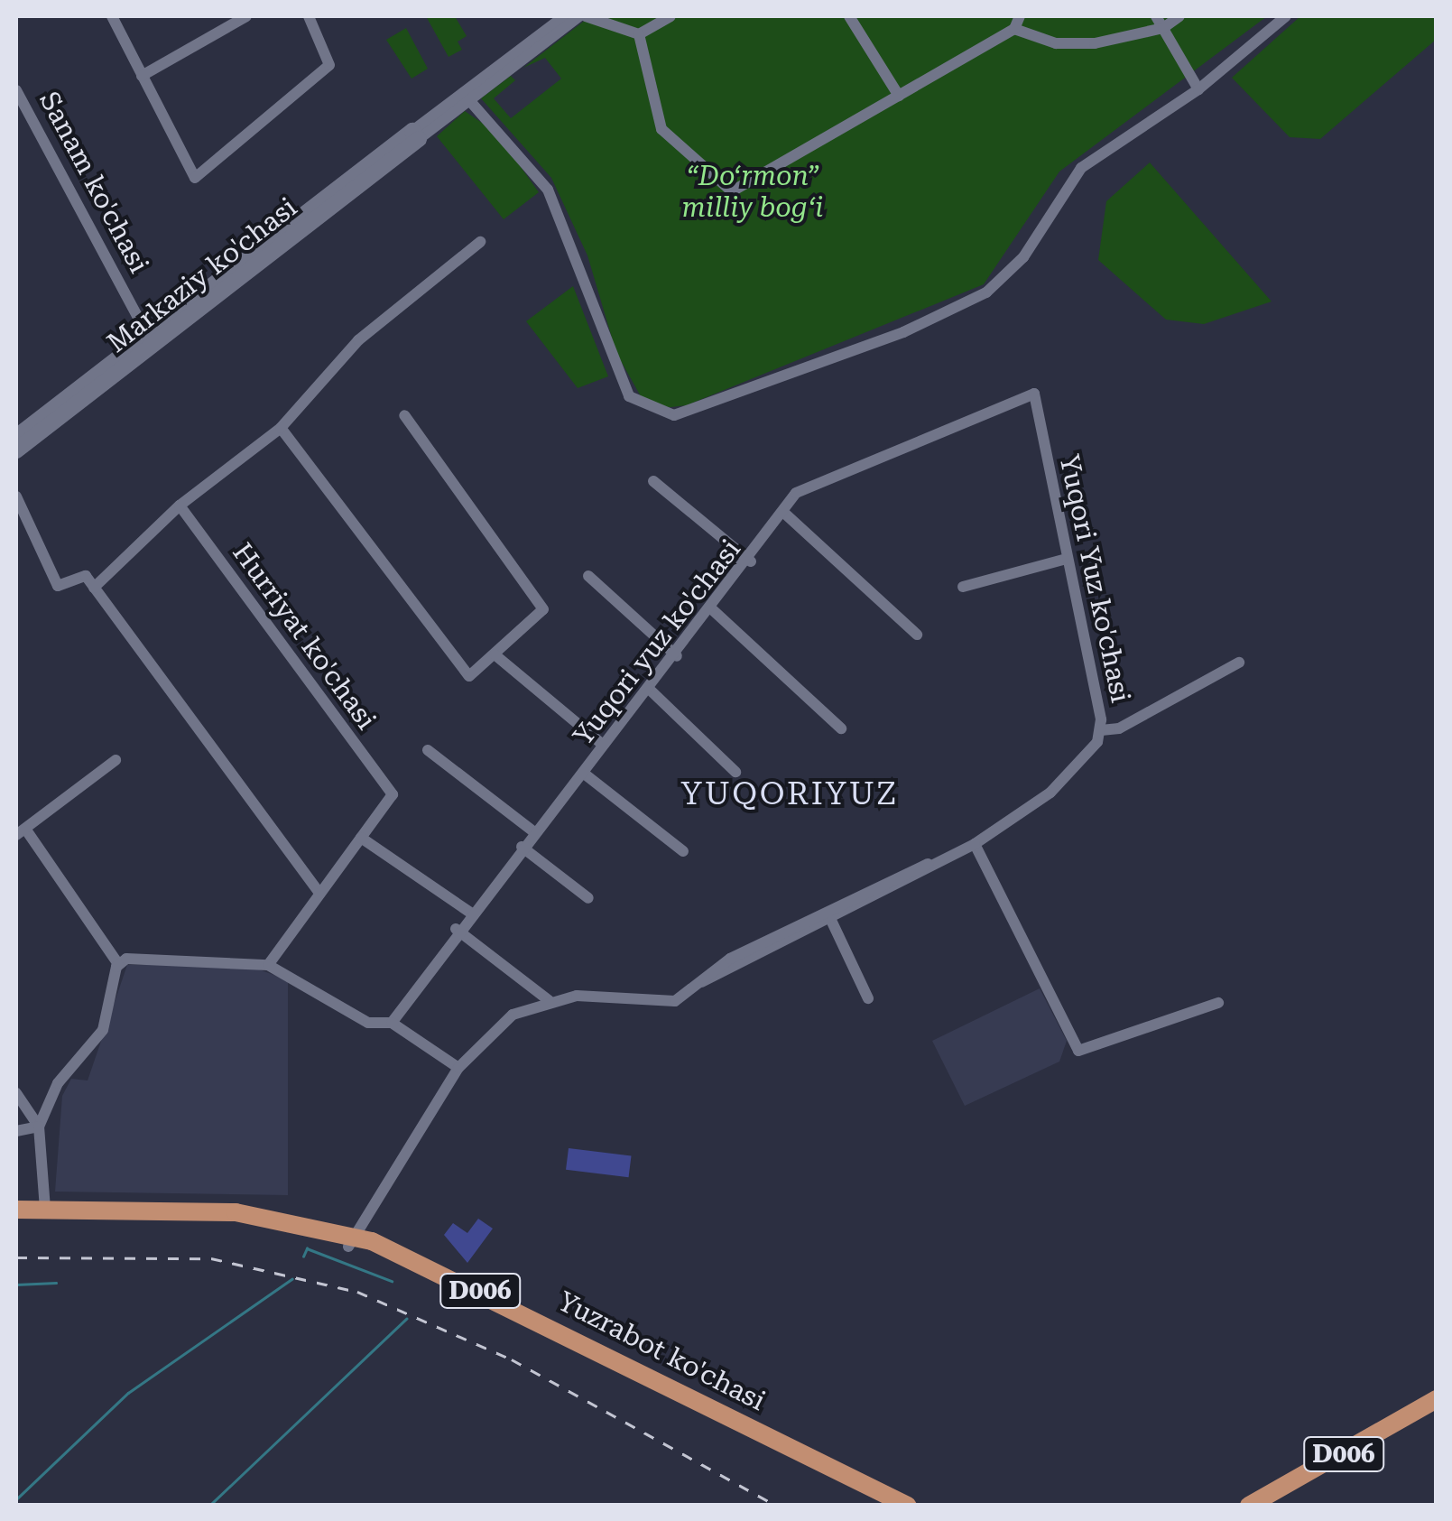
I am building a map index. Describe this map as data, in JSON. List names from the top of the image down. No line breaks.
{"streets":{"main road":["D006","Yuzrabot ko'chasi"],"street":["Sanam ko'chasi","Markaziy ko'chasi","Yuqori Yuz ko'chasi","Hurriyat ko'chasi","Yuqori yuz ko'chasi"]},"crossings":[["Sanam ko'chasi","Markaziy ko'chasi"],["Yuqori Yuz ko'chasi","Yuqori yuz ko'chasi"],["Yuqori Yuz ko'chasi","Yuzrabot ko'chasi"]],"districts":["YUQORIYUZ"],"parks":["“Do‘rmon” milliy bog‘i"]}
